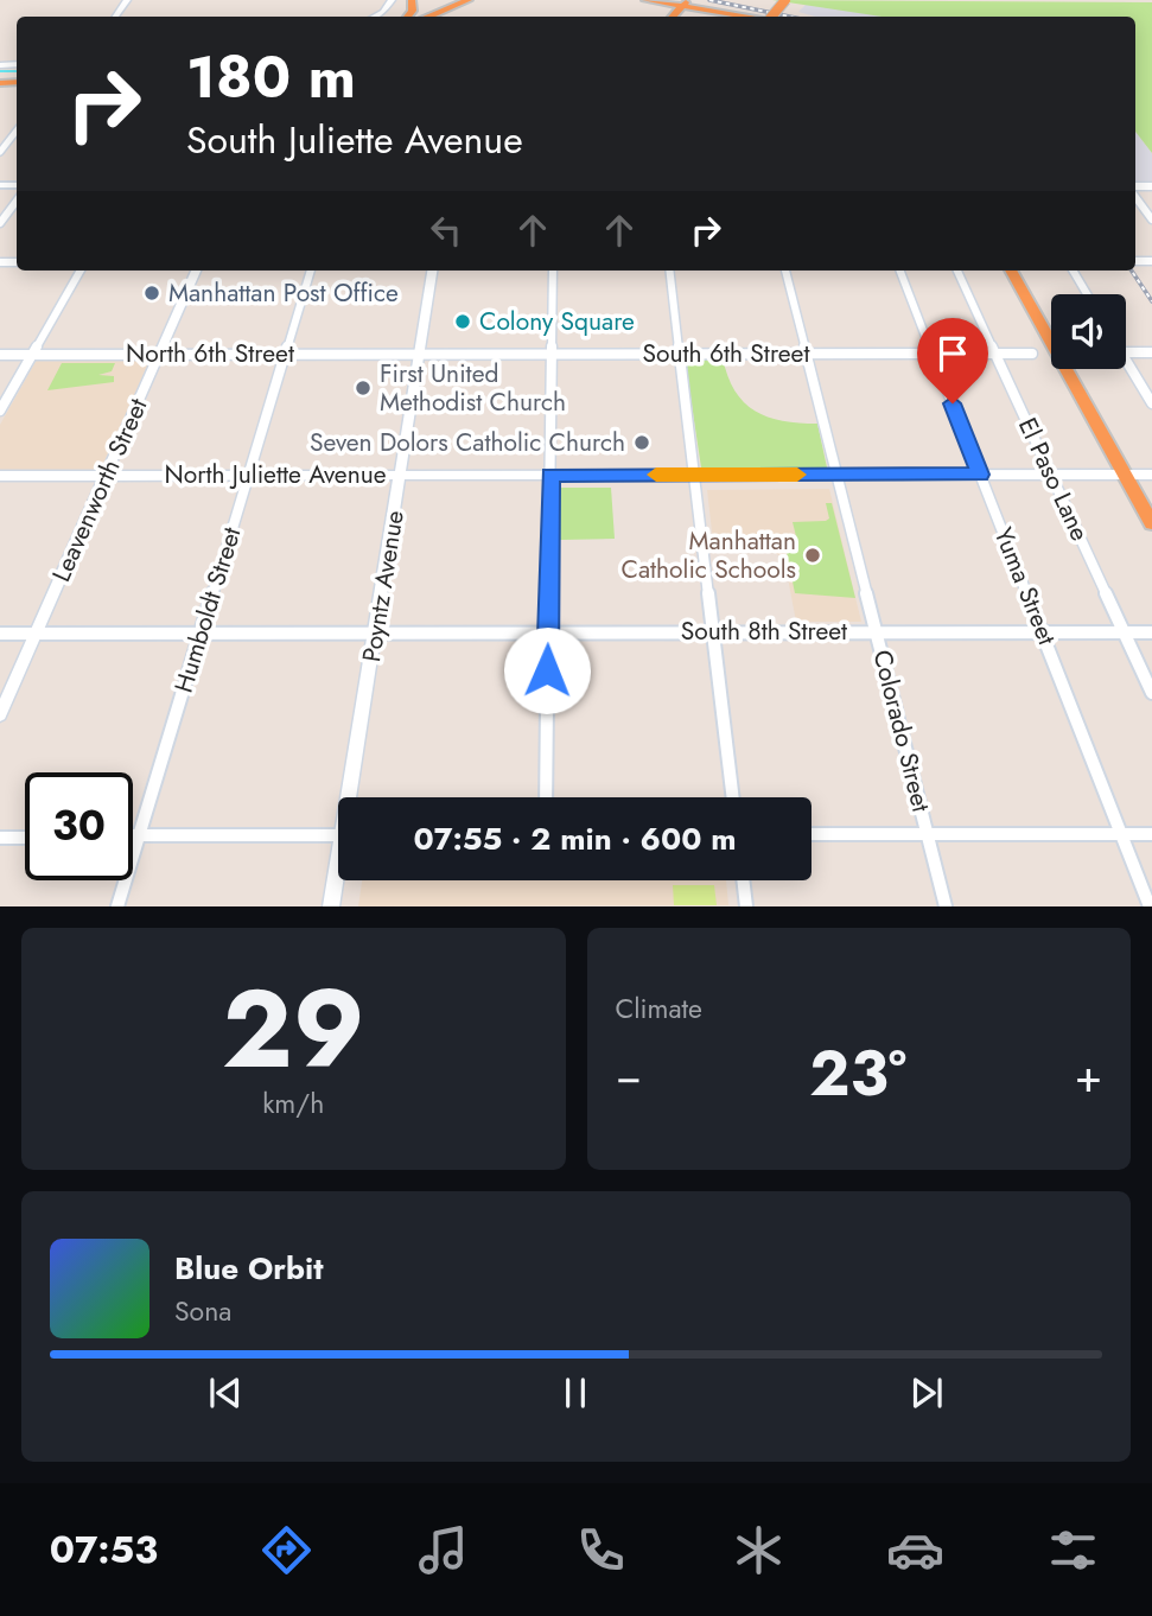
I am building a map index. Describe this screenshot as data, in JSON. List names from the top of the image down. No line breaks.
{"streets":{"street":["North 6th Street","South 6th Street","North Juliette Avenue","El Paso Lane","Leavenworth Street","Poyntz Avenue","Yuma Street","Humboldt Street","South 8th Street","Colorado Street"]},"crossings":[["North 6th Street","South 6th Street"],["North 6th Street","Leavenworth Street"],["North 6th Street","Poyntz Avenue"],["North 6th Street","Humboldt Street"],["South 6th Street","El Paso Lane"],["South 6th Street","Poyntz Avenue"],["South 6th Street","Yuma Street"],["South 6th Street","Colorado Street"],["North Juliette Avenue","El Paso Lane"],["North Juliette Avenue","Leavenworth Street"],["North Juliette Avenue","Poyntz Avenue"],["North Juliette Avenue","Yuma Street"],["North Juliette Avenue","Humboldt Street"],["North Juliette Avenue","Colorado Street"],["El Paso Lane","South 8th Street"],["Leavenworth Street","South 8th Street"],["Poyntz Avenue","South 8th Street"],["Yuma Street","South 8th Street"],["Humboldt Street","South 8th Street"],["South 8th Street","Colorado Street"]],"places":["Manhattan Post Office","Colony Square","First United Methodist Church","Seven Dolors Catholic Church","Manhattan Catholic Schools"],"page":{"turn":["180 m","South Juliette Avenue"],"limit":"30","trip":"07:55 · 2 min · 600 m","tile":[["29","km/h"],"Climate"],"heat":["−","23°","+"],"song":["Blue Orbit","Sona"],"tabs":"07:53"}}
